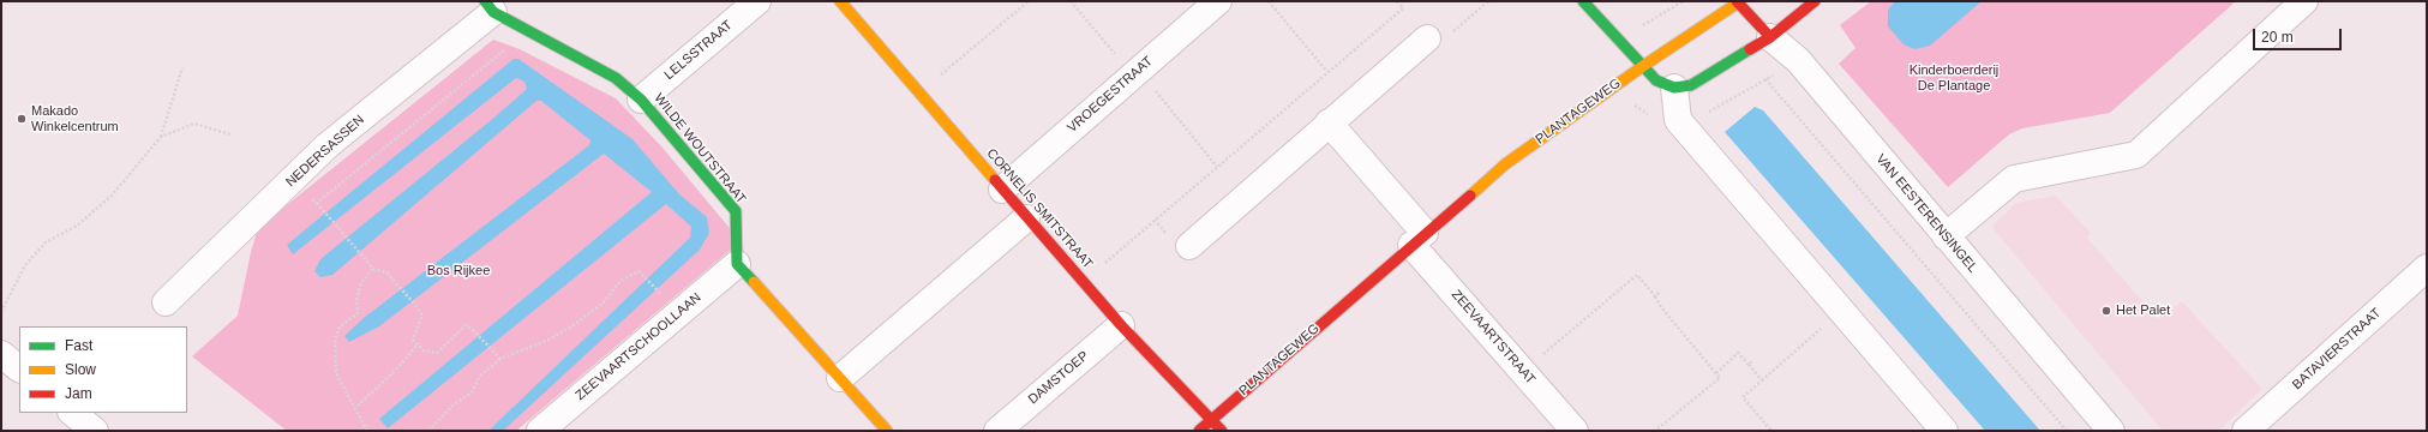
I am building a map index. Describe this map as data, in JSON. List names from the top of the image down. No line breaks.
{"streets":{"street":["LELSSTRAAT","VROEGESTRAAT","PLANTAGEWEG","WILDE WOUTSTRAAT","NEDERSASSEN","CORNELIS SMITSTRAAT","VAN EESTERENSINGEL","ZEEVAARTSTRAAT","ZEEVAARTSCHOOLLAAN","BATAVIERSTRAAT","DAMSTOEP"]},"crossings":[["LELSSTRAAT","WILDE WOUTSTRAAT"],["VROEGESTRAAT","CORNELIS SMITSTRAAT"],["PLANTAGEWEG","CORNELIS SMITSTRAAT"],["PLANTAGEWEG","VAN EESTERENSINGEL"],["PLANTAGEWEG","ZEEVAARTSTRAAT"],["WILDE WOUTSTRAAT","NEDERSASSEN"],["WILDE WOUTSTRAAT","ZEEVAARTSCHOOLLAAN"],["CORNELIS SMITSTRAAT","DAMSTOEP"]],"parks":["Kinderboerderij De Plantage","Bos Rijkee"],"places":["Makado Winkelcentrum","Het Palet"],"legend":["Fast","Slow","Jam"],"scale_bar":"20 m"}
